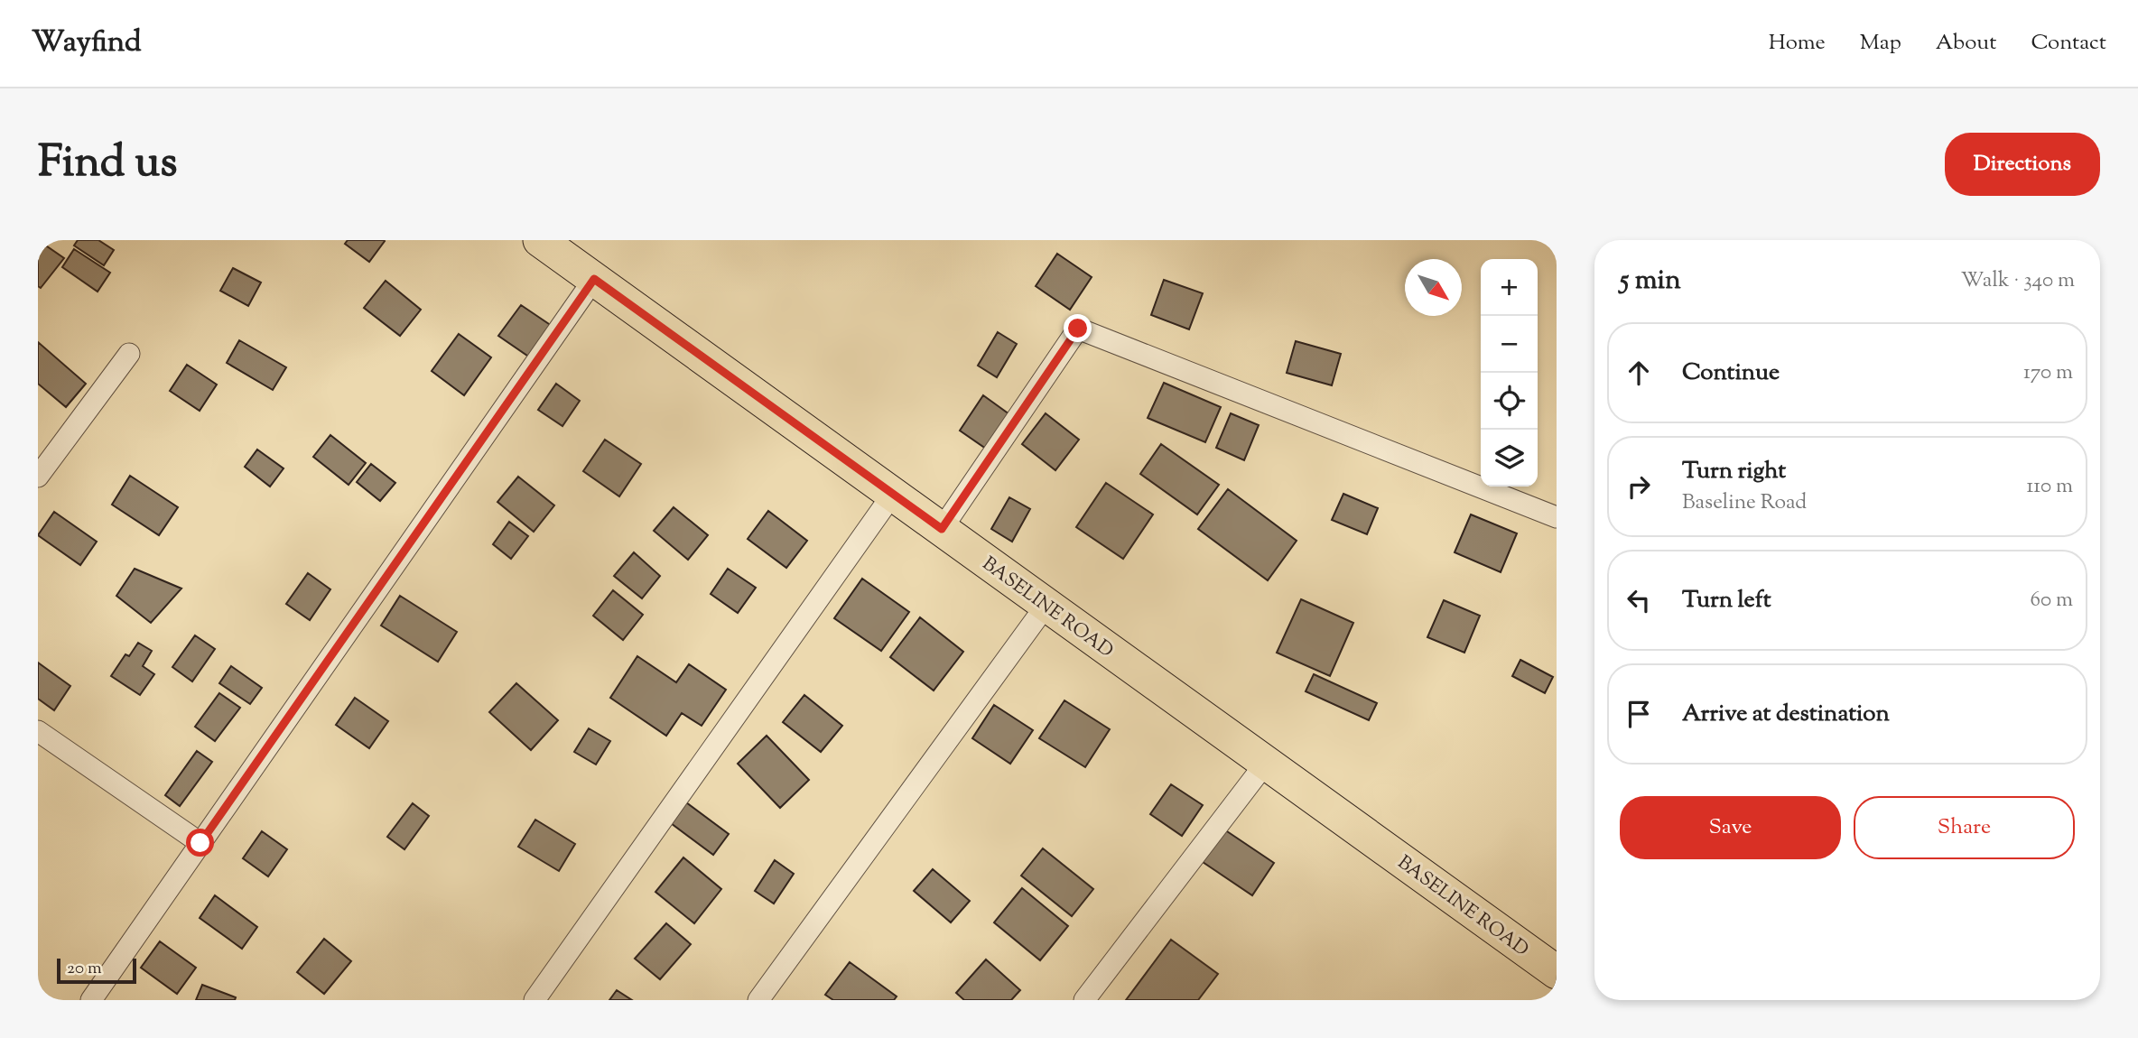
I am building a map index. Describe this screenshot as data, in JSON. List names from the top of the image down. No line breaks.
{"streets":{"main road":["BASELINE ROAD"]},"scale_bar":"20 m","north":"bottom right","page":{"header":"Wayfind","nav":["Home","Map","About","Contact"],"title":"Find us","buttons":["Directions",["Save","Share"]],"heading":["5 min","Walk · 340 m"],"map_buttons":["+","−"],"list":[["Continue","170 m"],["Turn right","Baseline Road","110 m"],["Turn left","60 m"],"Arrive at destination"],"scale":"20 m"}}
